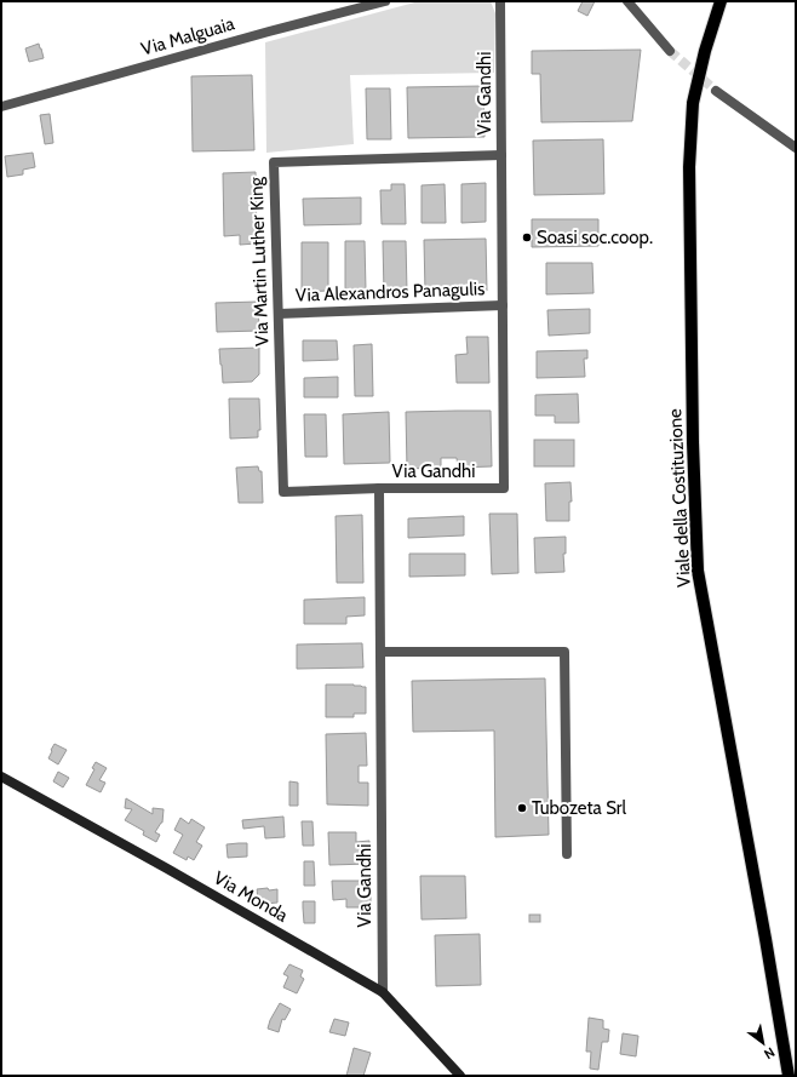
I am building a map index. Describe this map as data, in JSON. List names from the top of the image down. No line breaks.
{"streets":{"main road":["Viale della Costituzione","Via Monda"],"street":["Via Malguaia","Via Gandhi","Via Martin Luther King","Via Alexandros Panagulis"]},"crossings":[["Via Gandhi","Via Martin Luther King"],["Via Gandhi","Via Alexandros Panagulis"],["Via Gandhi","Via Monda"],["Via Martin Luther King","Via Alexandros Panagulis"]],"places":["Soasi soc.coop.","Tubozeta Srl"],"north":"bottom right"}
